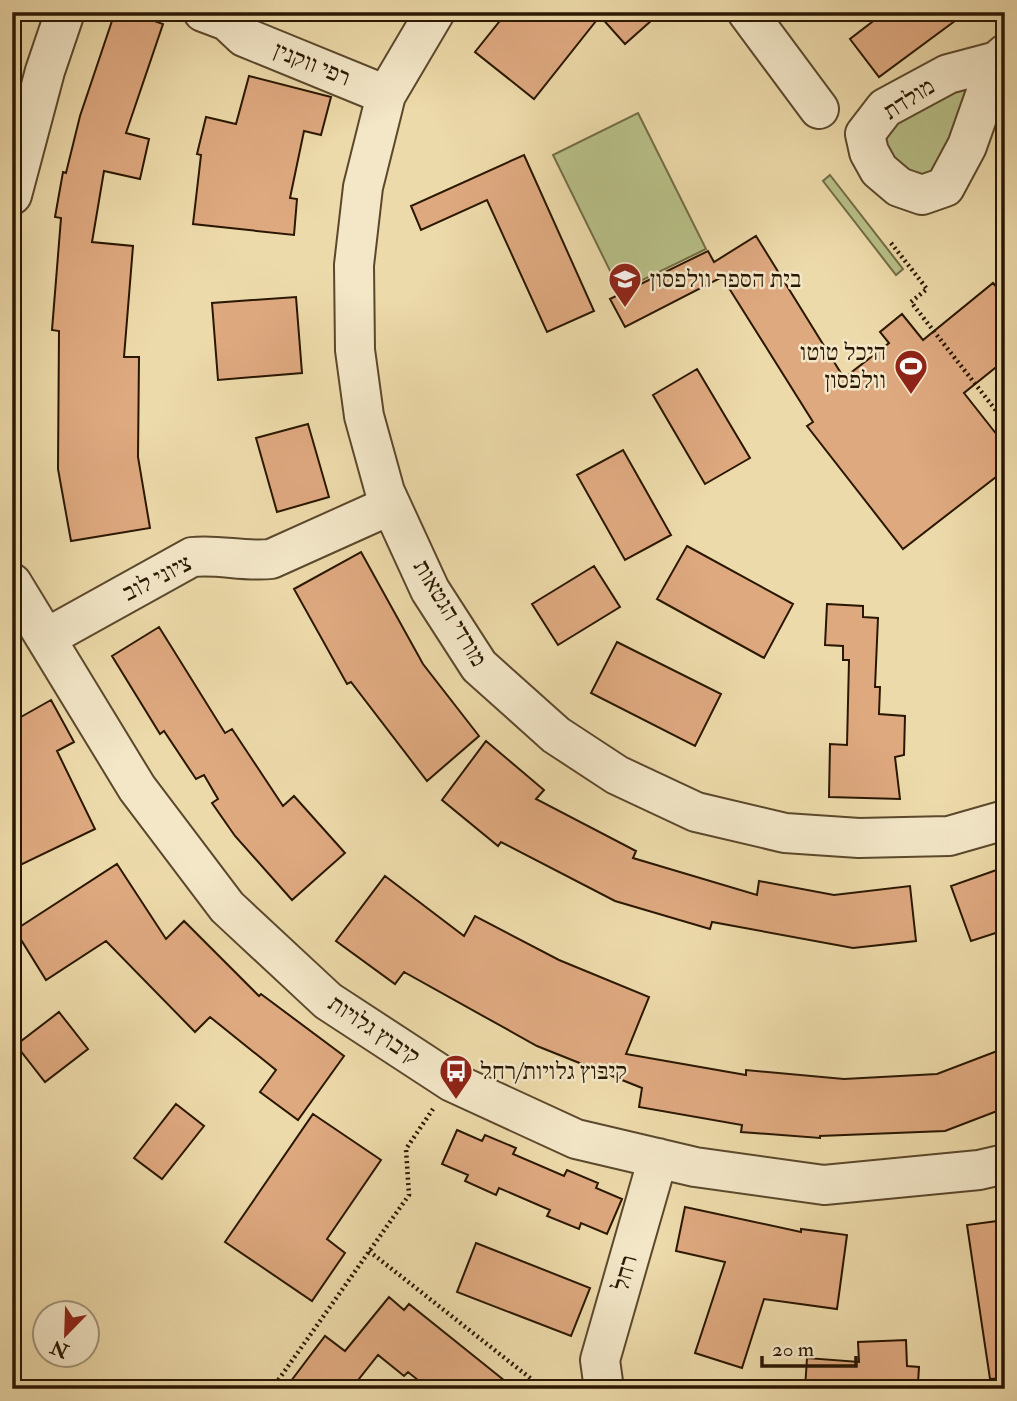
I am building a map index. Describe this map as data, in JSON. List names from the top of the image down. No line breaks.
{"streets":{"street":["רפי ווקנין","ציוני לוב","מורדי הגטאות","קיבוץ גלויות","רחל"]},"crossings":[["רפי ווקנין","מורדי הגטאות"],["ציוני לוב","מורדי הגטאות"],["ציוני לוב","קיבוץ גלויות"],["קיבוץ גלויות","רחל"]],"places":{"school or university":["בית הספר וולפסון"],"sports":["היכל טוטו וולפסון"],"bus stop":["קיבוץ גלויות/רחל"]},"scale_bar":"20 m","north":"bottom left"}
